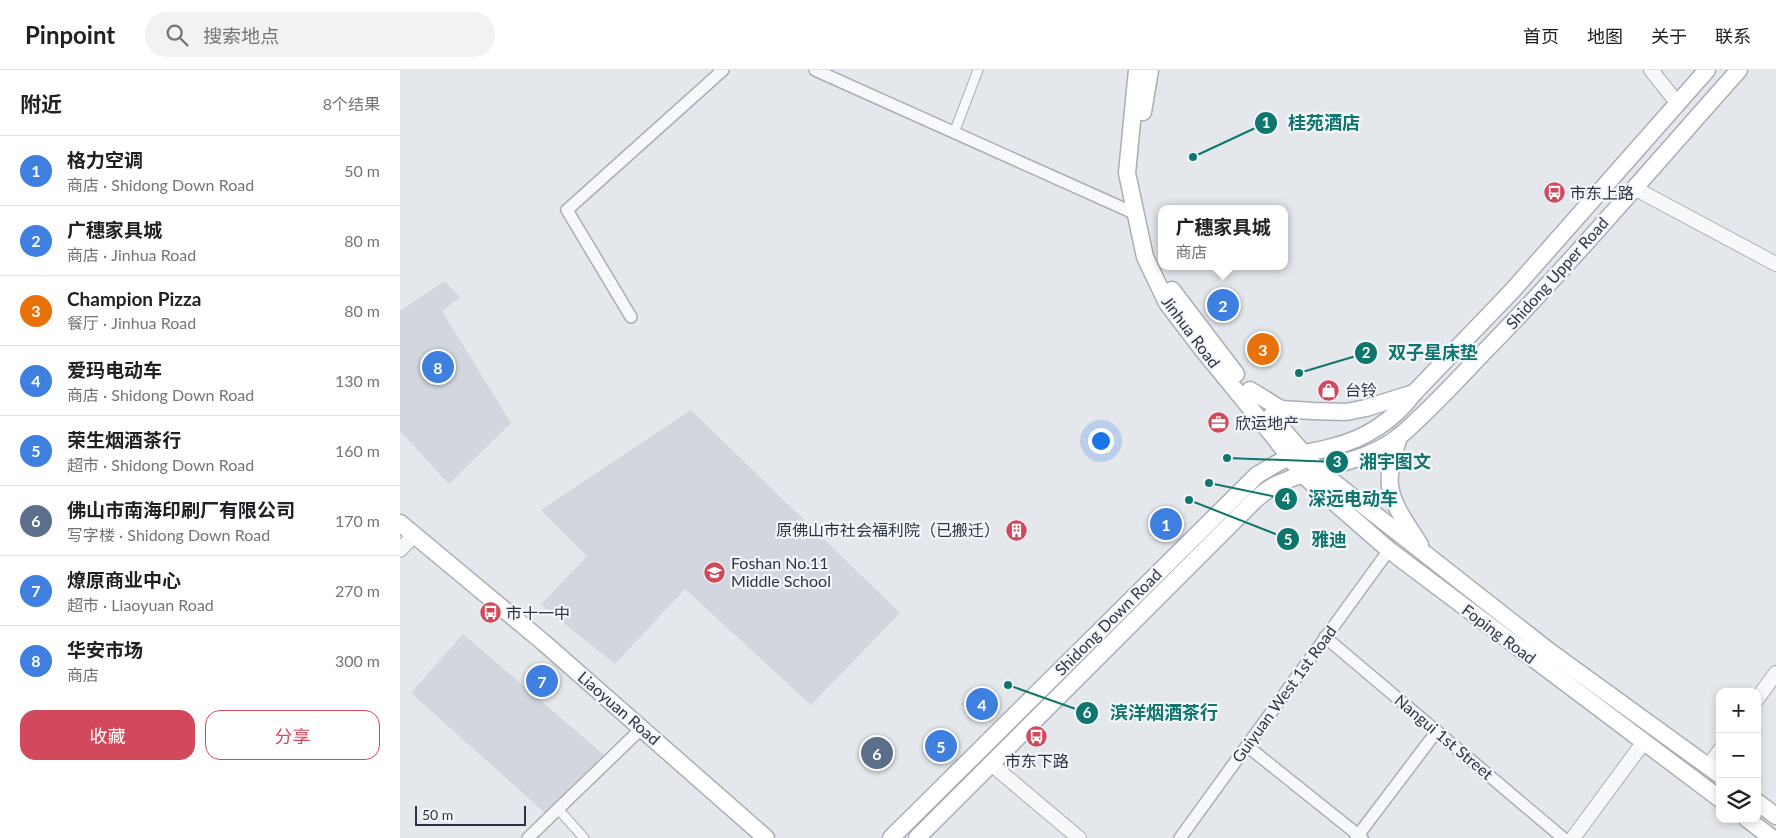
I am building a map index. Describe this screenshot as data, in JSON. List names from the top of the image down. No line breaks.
{"streets":{"main road":["Shidong Upper Road","Jinhua Road","Shidong Down Road","Foping Road","Liaoyuan Road"],"street":["Guiyuan West 1st Road","Nangui 1st Street"]},"crossings":[["Shidong Upper Road","Jinhua Road"],["Shidong Upper Road","Shidong Down Road"],["Shidong Upper Road","Foping Road"],["Jinhua Road","Shidong Down Road"],["Jinhua Road","Foping Road"],["Shidong Down Road","Foping Road"],["Foping Road","Guiyuan West 1st Road"],["Guiyuan West 1st Road","Nangui 1st Street"]],"places":{"other":["桂苑酒店","双子星床垫","湘宇图文","深远电动车","雅迪","滨洋烟酒茶行"],"bus stop":["市东上路","市十一中","市东下路"],"shop":["台铃"],"office":["欣运地产"],"building":["原佛山市社会福利院（已搬迁）"],"school or university":["Foshan No.11 Middle School"]},"scale_bar":"50 m","page":{"header":"Pinpoint","search":"搜索地点","nav":["首页","地图","关于","联系"],"heading":["附近","8个结果"],"list":[{"mark":"1","name":"格力空调","note":"商店 · Shidong Down Road","value":"50 m"},{"mark":"2","name":"广穗家具城","note":"商店 · Jinhua Road","value":"80 m"},{"mark":"3","name":"Champion Pizza","note":"餐厅 · Jinhua Road","value":"80 m"},{"mark":"4","name":"爱玛电动车","note":"商店 · Shidong Down Road","value":"130 m"},{"mark":"5","name":"荣生烟酒茶行","note":"超市 · Shidong Down Road","value":"160 m"},{"mark":"6","name":"佛山市南海印刷厂有限公司","note":"写字楼 · Shidong Down Road","value":"170 m"},{"mark":"7","name":"燎原商业中心","note":"超市 · Liaoyuan Road","value":"270 m"},{"mark":"8","name":"华安市场","note":"商店","value":"300 m"}],"popup":["广穗家具城","商店"],"pins":["2","3","8","1","7","4","5","6"],"map_buttons":["+","−"],"buttons":["收藏","分享"],"scale":"50 m"}}
